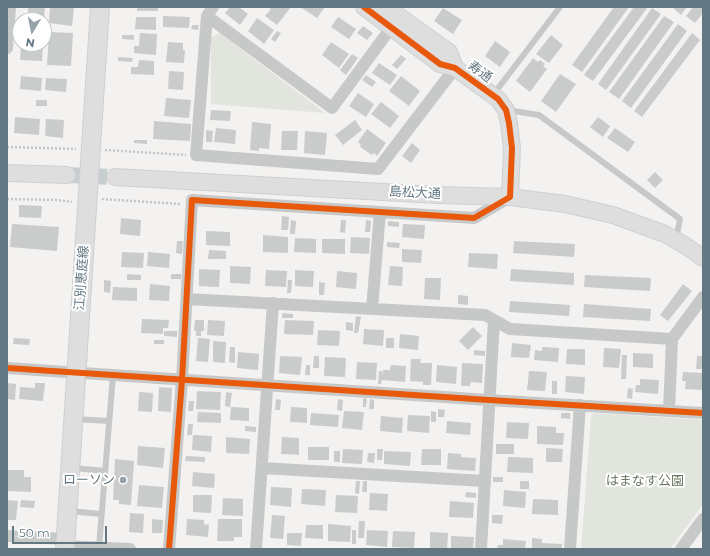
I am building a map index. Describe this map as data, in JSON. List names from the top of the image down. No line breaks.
{"streets":{"main road":["江別恵庭線"],"street":["寿通","島松大通"]},"parks":["はまなす公園"],"places":["ローソン"],"scale_bar":"50 m","north":"bottom"}
